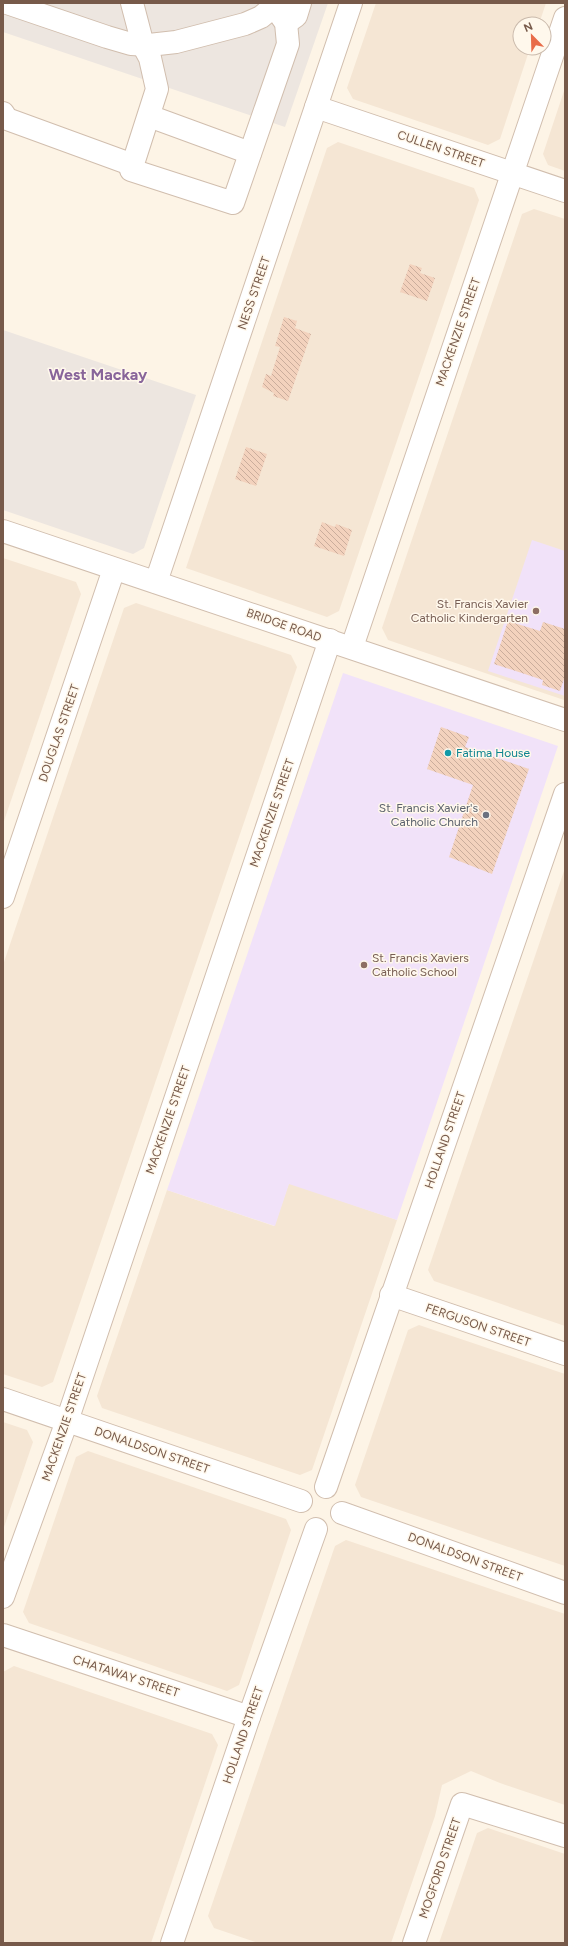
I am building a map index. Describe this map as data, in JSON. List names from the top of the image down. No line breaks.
{"streets":{"street":["CULLEN STREET","NESS STREET","MACKENZIE STREET","BRIDGE ROAD","DOUGLAS STREET","HOLLAND STREET","FERGUSON STREET","DONALDSON STREET","CHATAWAY STREET","MOGFORD STREET"]},"crossings":[["CULLEN STREET","NESS STREET"],["CULLEN STREET","MACKENZIE STREET"],["NESS STREET","BRIDGE ROAD"],["MACKENZIE STREET","BRIDGE ROAD"],["MACKENZIE STREET","DONALDSON STREET"],["BRIDGE ROAD","DOUGLAS STREET"],["HOLLAND STREET","FERGUSON STREET"],["HOLLAND STREET","DONALDSON STREET"],["HOLLAND STREET","CHATAWAY STREET"]],"districts":["West Mackay"],"places":["St. Francis Xavier Catholic Kindergarten","Fatima House","St. Francis Xavier's Catholic Church","St. Francis Xaviers Catholic School"],"north":"top left"}
